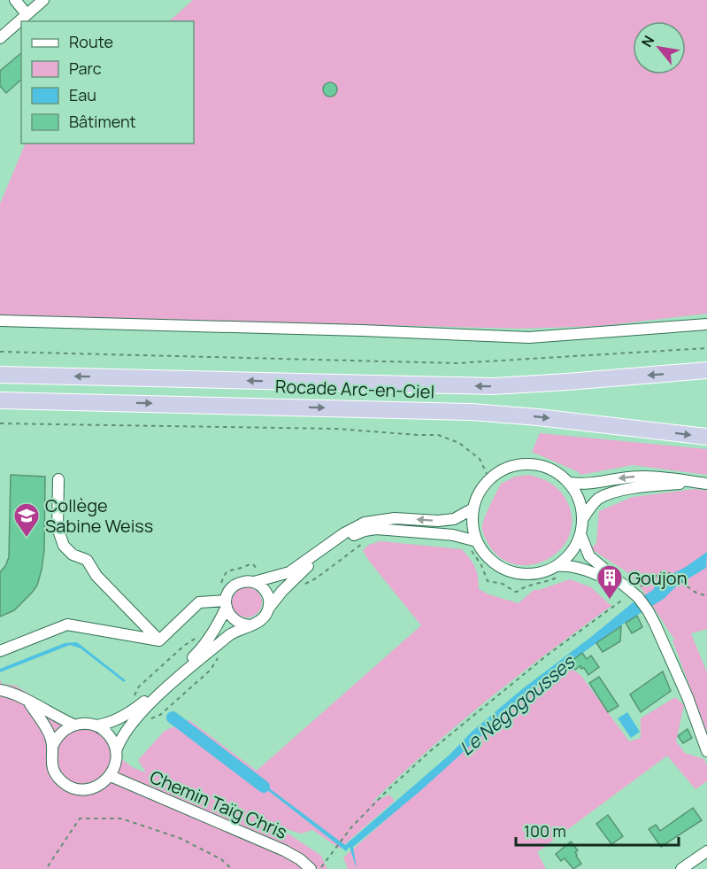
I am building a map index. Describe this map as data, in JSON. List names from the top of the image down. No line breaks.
{"streets":{"highway":["Rocade Arc-en-Ciel"],"street":["Chemin Taïg Chris"]},"water":["Le Négogousses"],"places":{"school or university":["Collège Sabine Weiss"],"building":["Goujon"]},"legend":["Route","Parc","Eau","Bâtiment"],"scale_bar":"100 m","north":"top left"}
